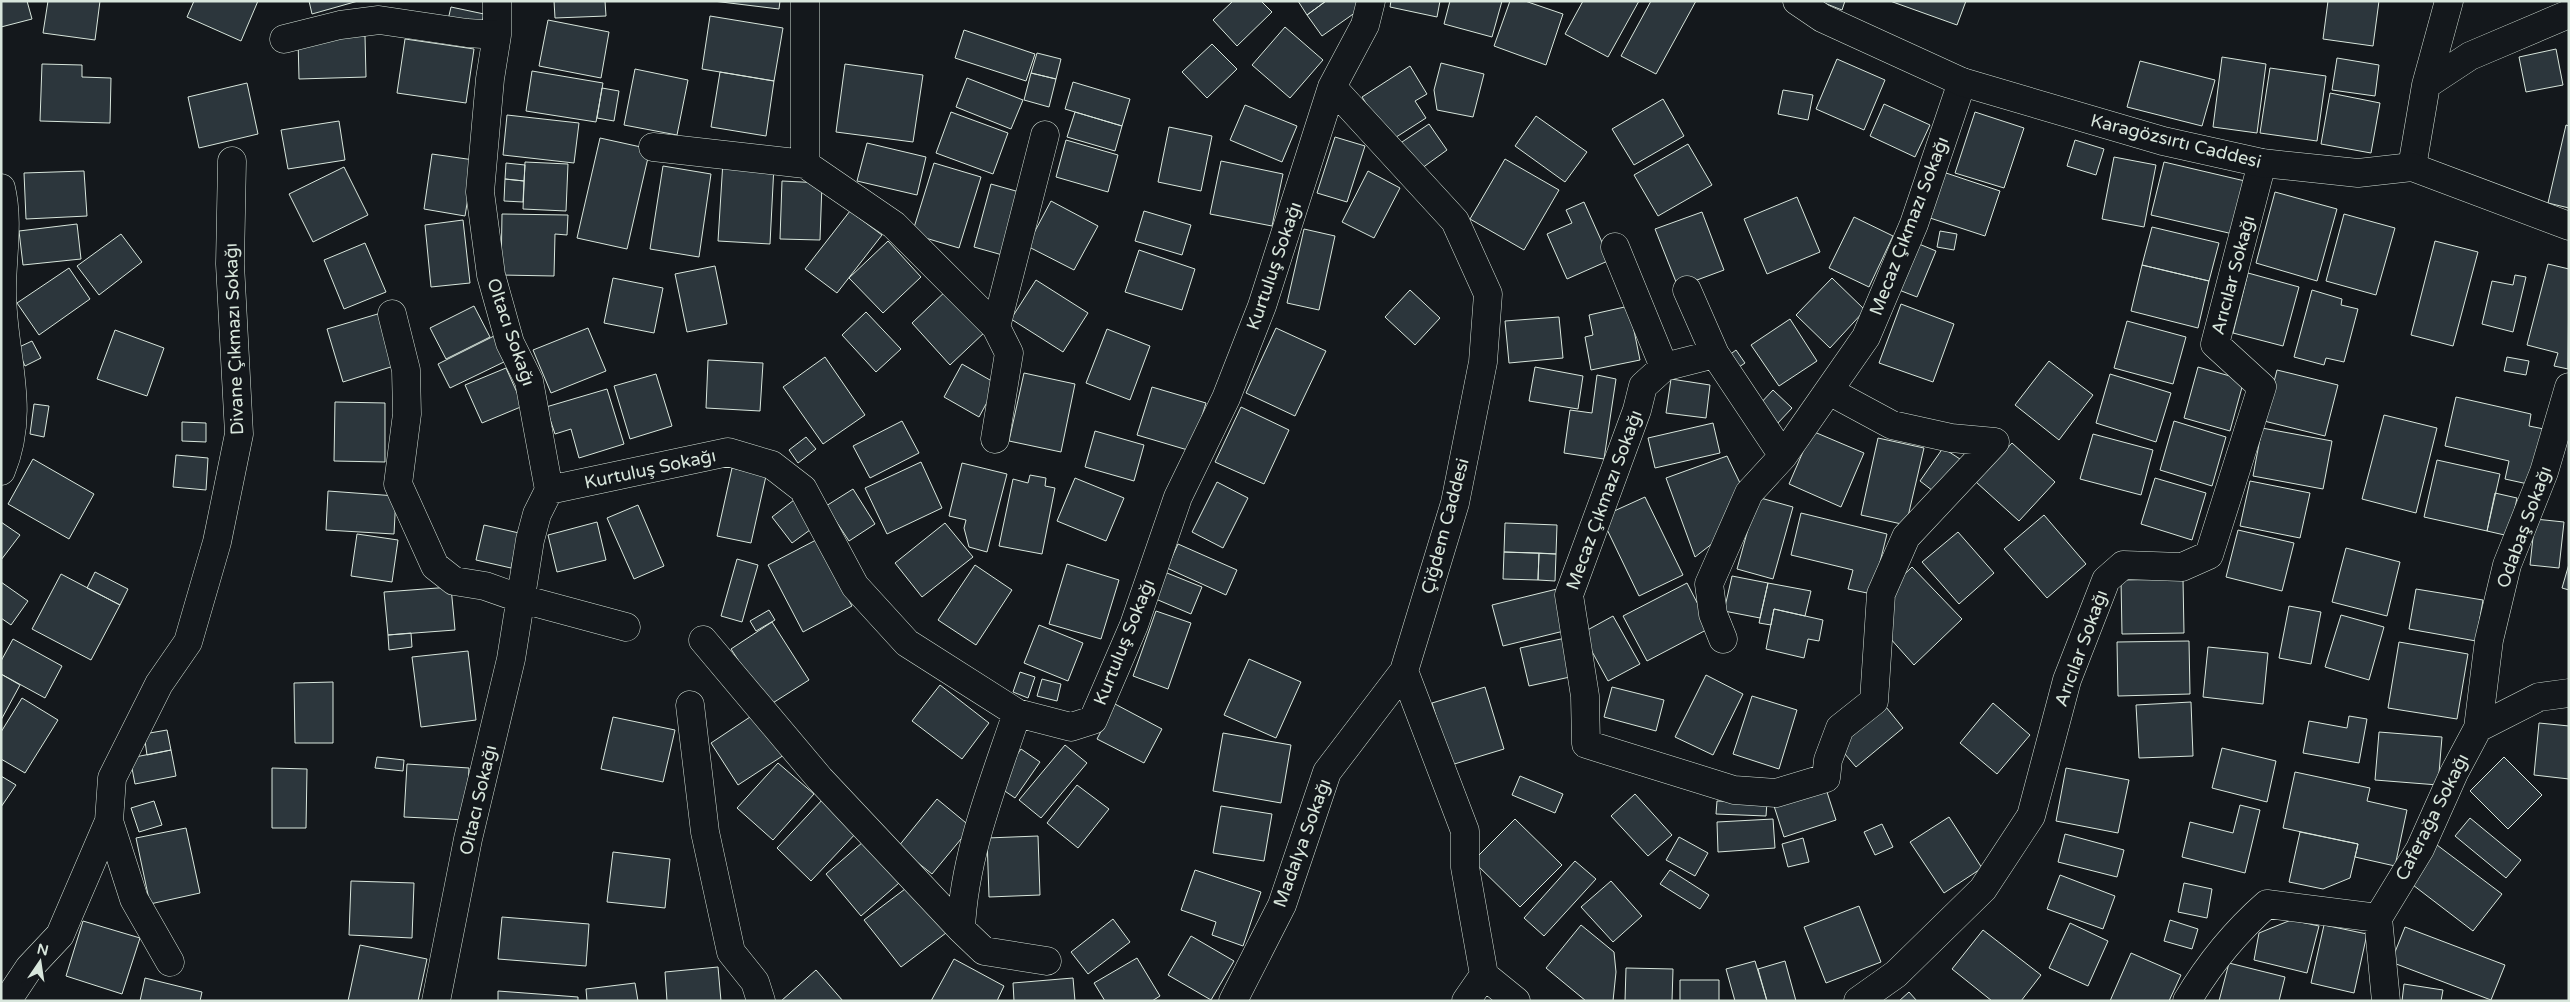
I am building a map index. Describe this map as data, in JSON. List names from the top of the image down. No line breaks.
{"streets":{"street":["Karagözsırtı Caddesi","Mecaz Çıkmazı Sokağı","Kurtuluş Sokağı","Arıcılar Sokağı","Oltacı Sokağı","Divane Çıkmazı Sokağı","Çiğdem Caddesi","Odabaş Sokağı","Caferağa Sokağı","Madalya Sokağı"]},"crossings":[["Karagözsırtı Caddesi","Mecaz Çıkmazı Sokağı"],["Karagözsırtı Caddesi","Arıcılar Sokağı"],["Kurtuluş Sokağı","Oltacı Sokağı"],["Kurtuluş Sokağı","Çiğdem Caddesi"],["Çiğdem Caddesi","Madalya Sokağı"],["Odabaş Sokağı","Caferağa Sokağı"]],"north":"top"}
